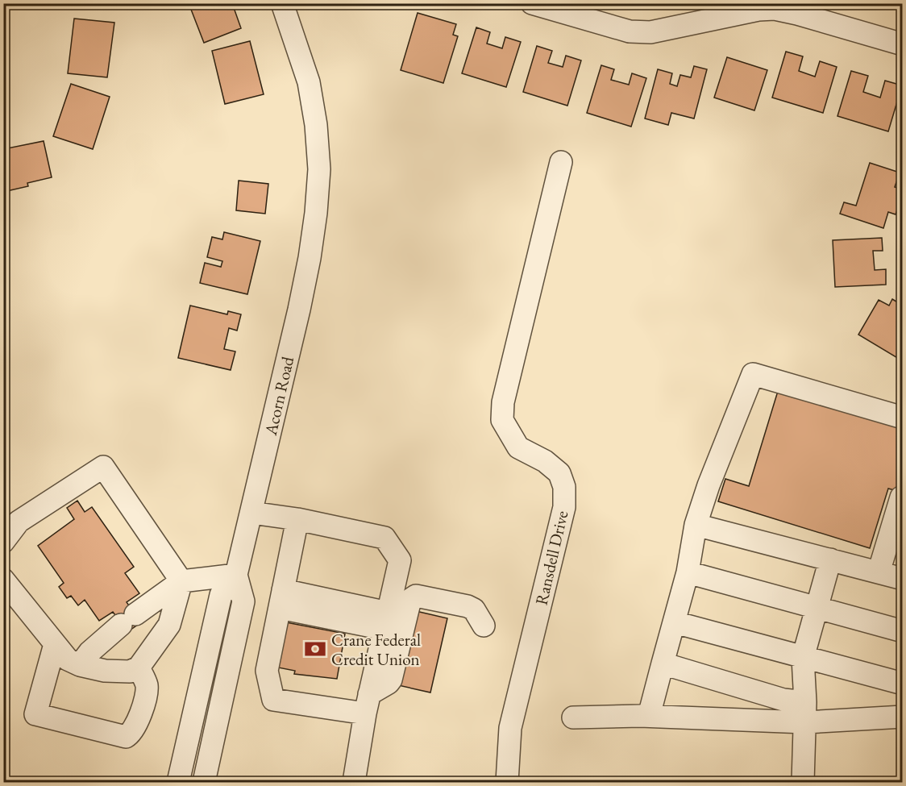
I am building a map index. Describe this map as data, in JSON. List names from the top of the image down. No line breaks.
{"streets":{"street":["Acorn Road","Ransdell Drive"]},"places":{"bank":["Crane Federal Credit Union"]}}
